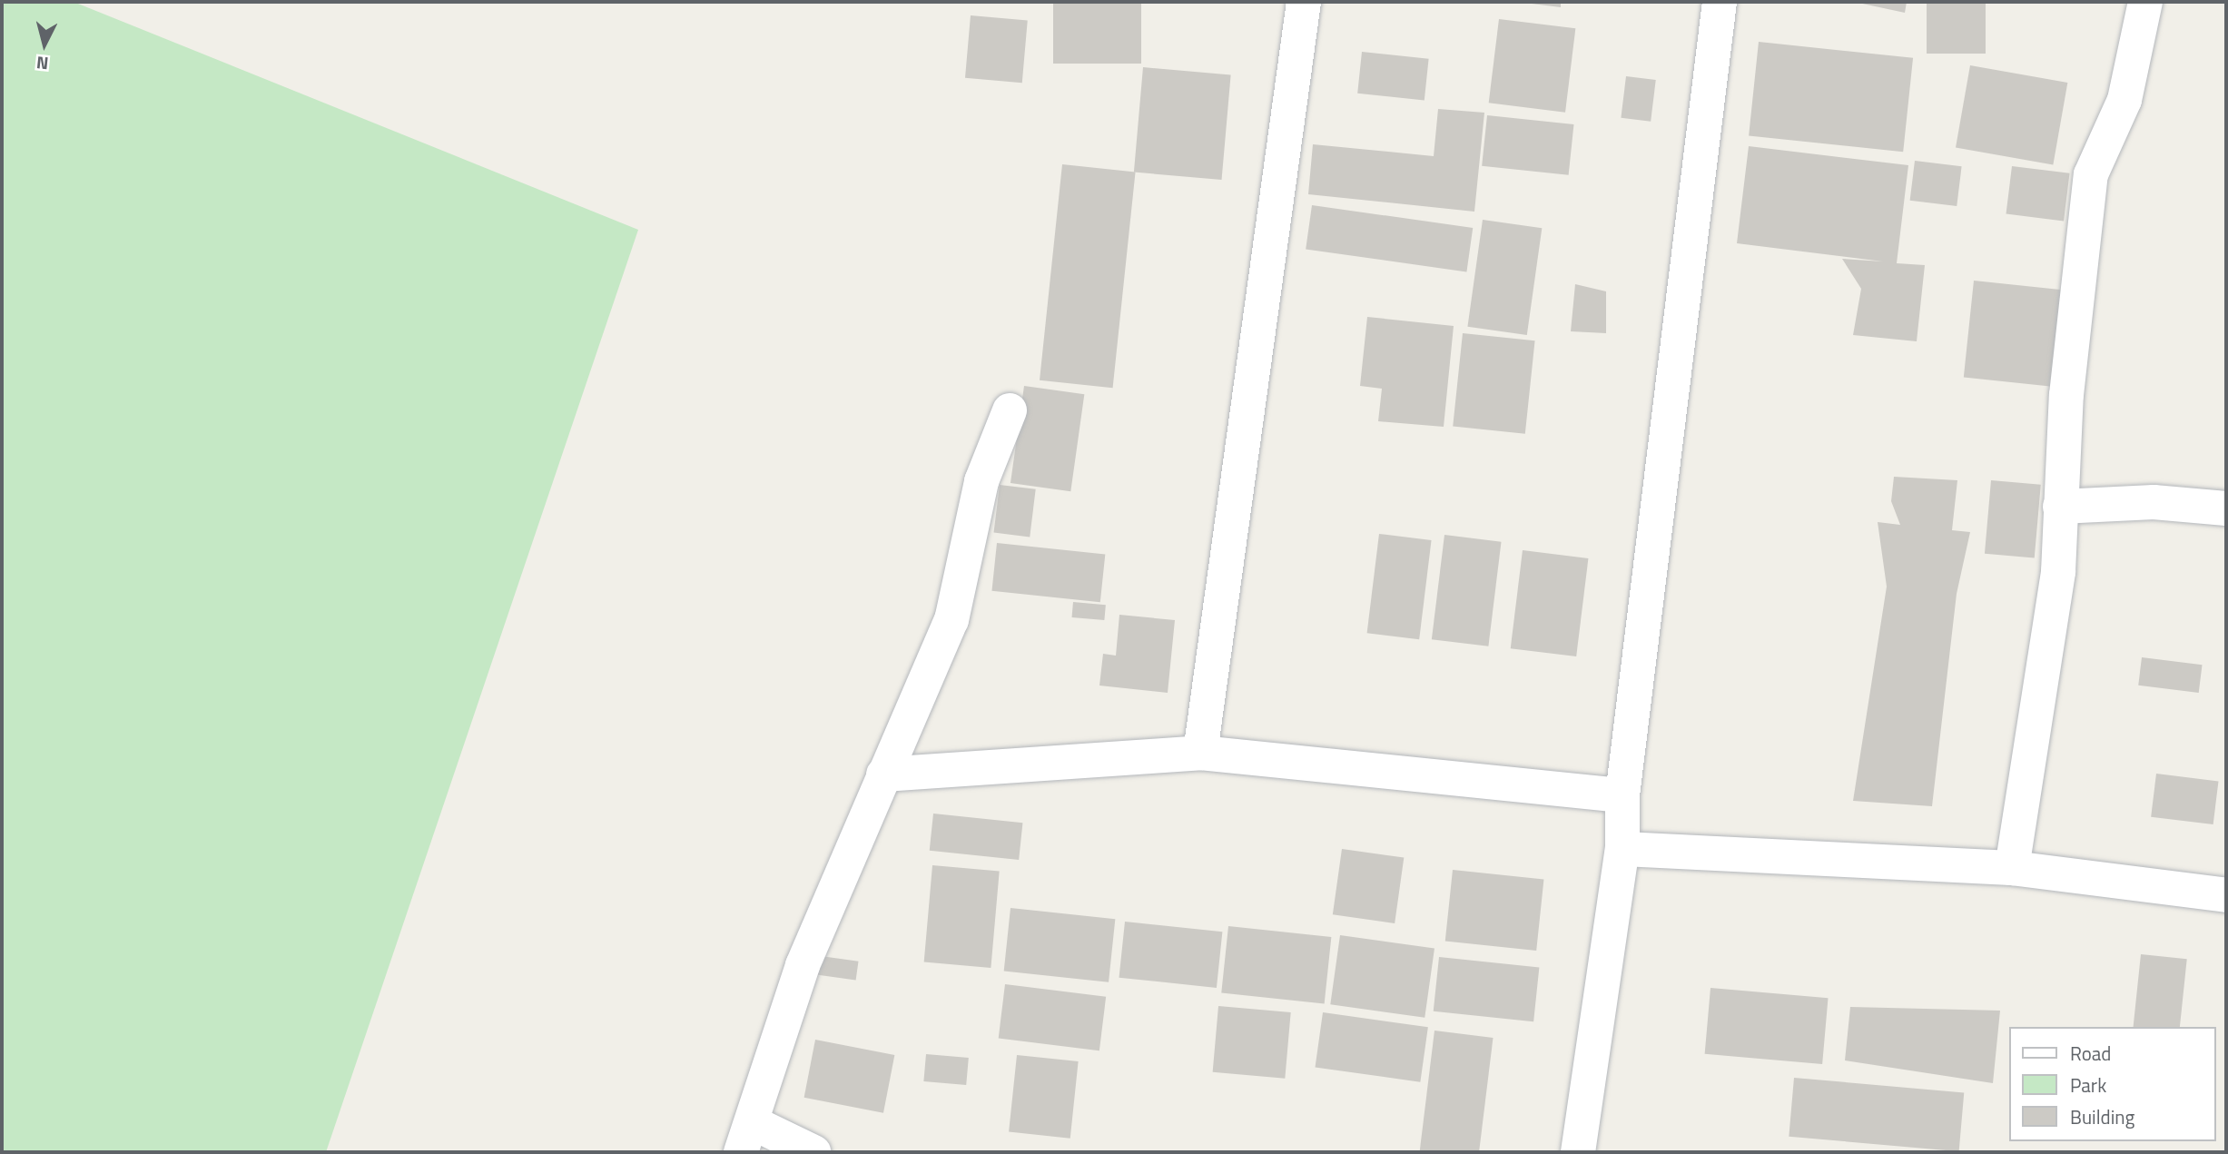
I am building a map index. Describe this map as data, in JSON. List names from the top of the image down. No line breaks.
{"legend":["Road","Park","Building"],"north":"bottom"}
